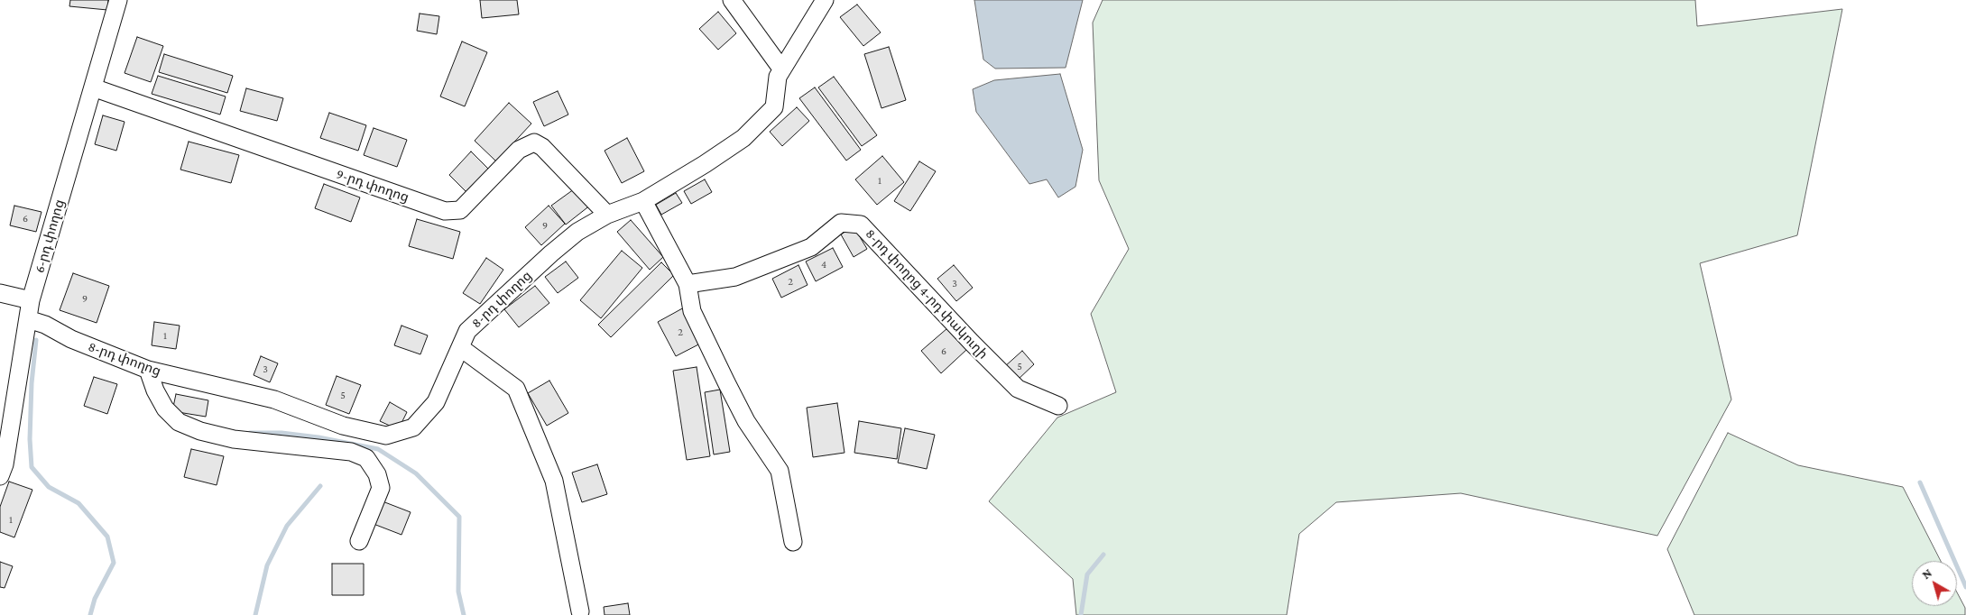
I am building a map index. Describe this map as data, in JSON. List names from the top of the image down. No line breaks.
{"streets":{"street":["9-րդ փողոց","6-րդ փողոց","8-րդ փողոց 4-րդ փակուղի","8-րդ փողոց"]},"crossings":[["9-րդ փողոց","6-րդ փողոց"],["9-րդ փողոց","8-րդ փողոց"],["6-րդ փողոց","8-րդ փողոց"]],"house_numbers":["1","6","9","4","2","3","9","2","1","6","5","3","5","1"],"north":"top left"}
